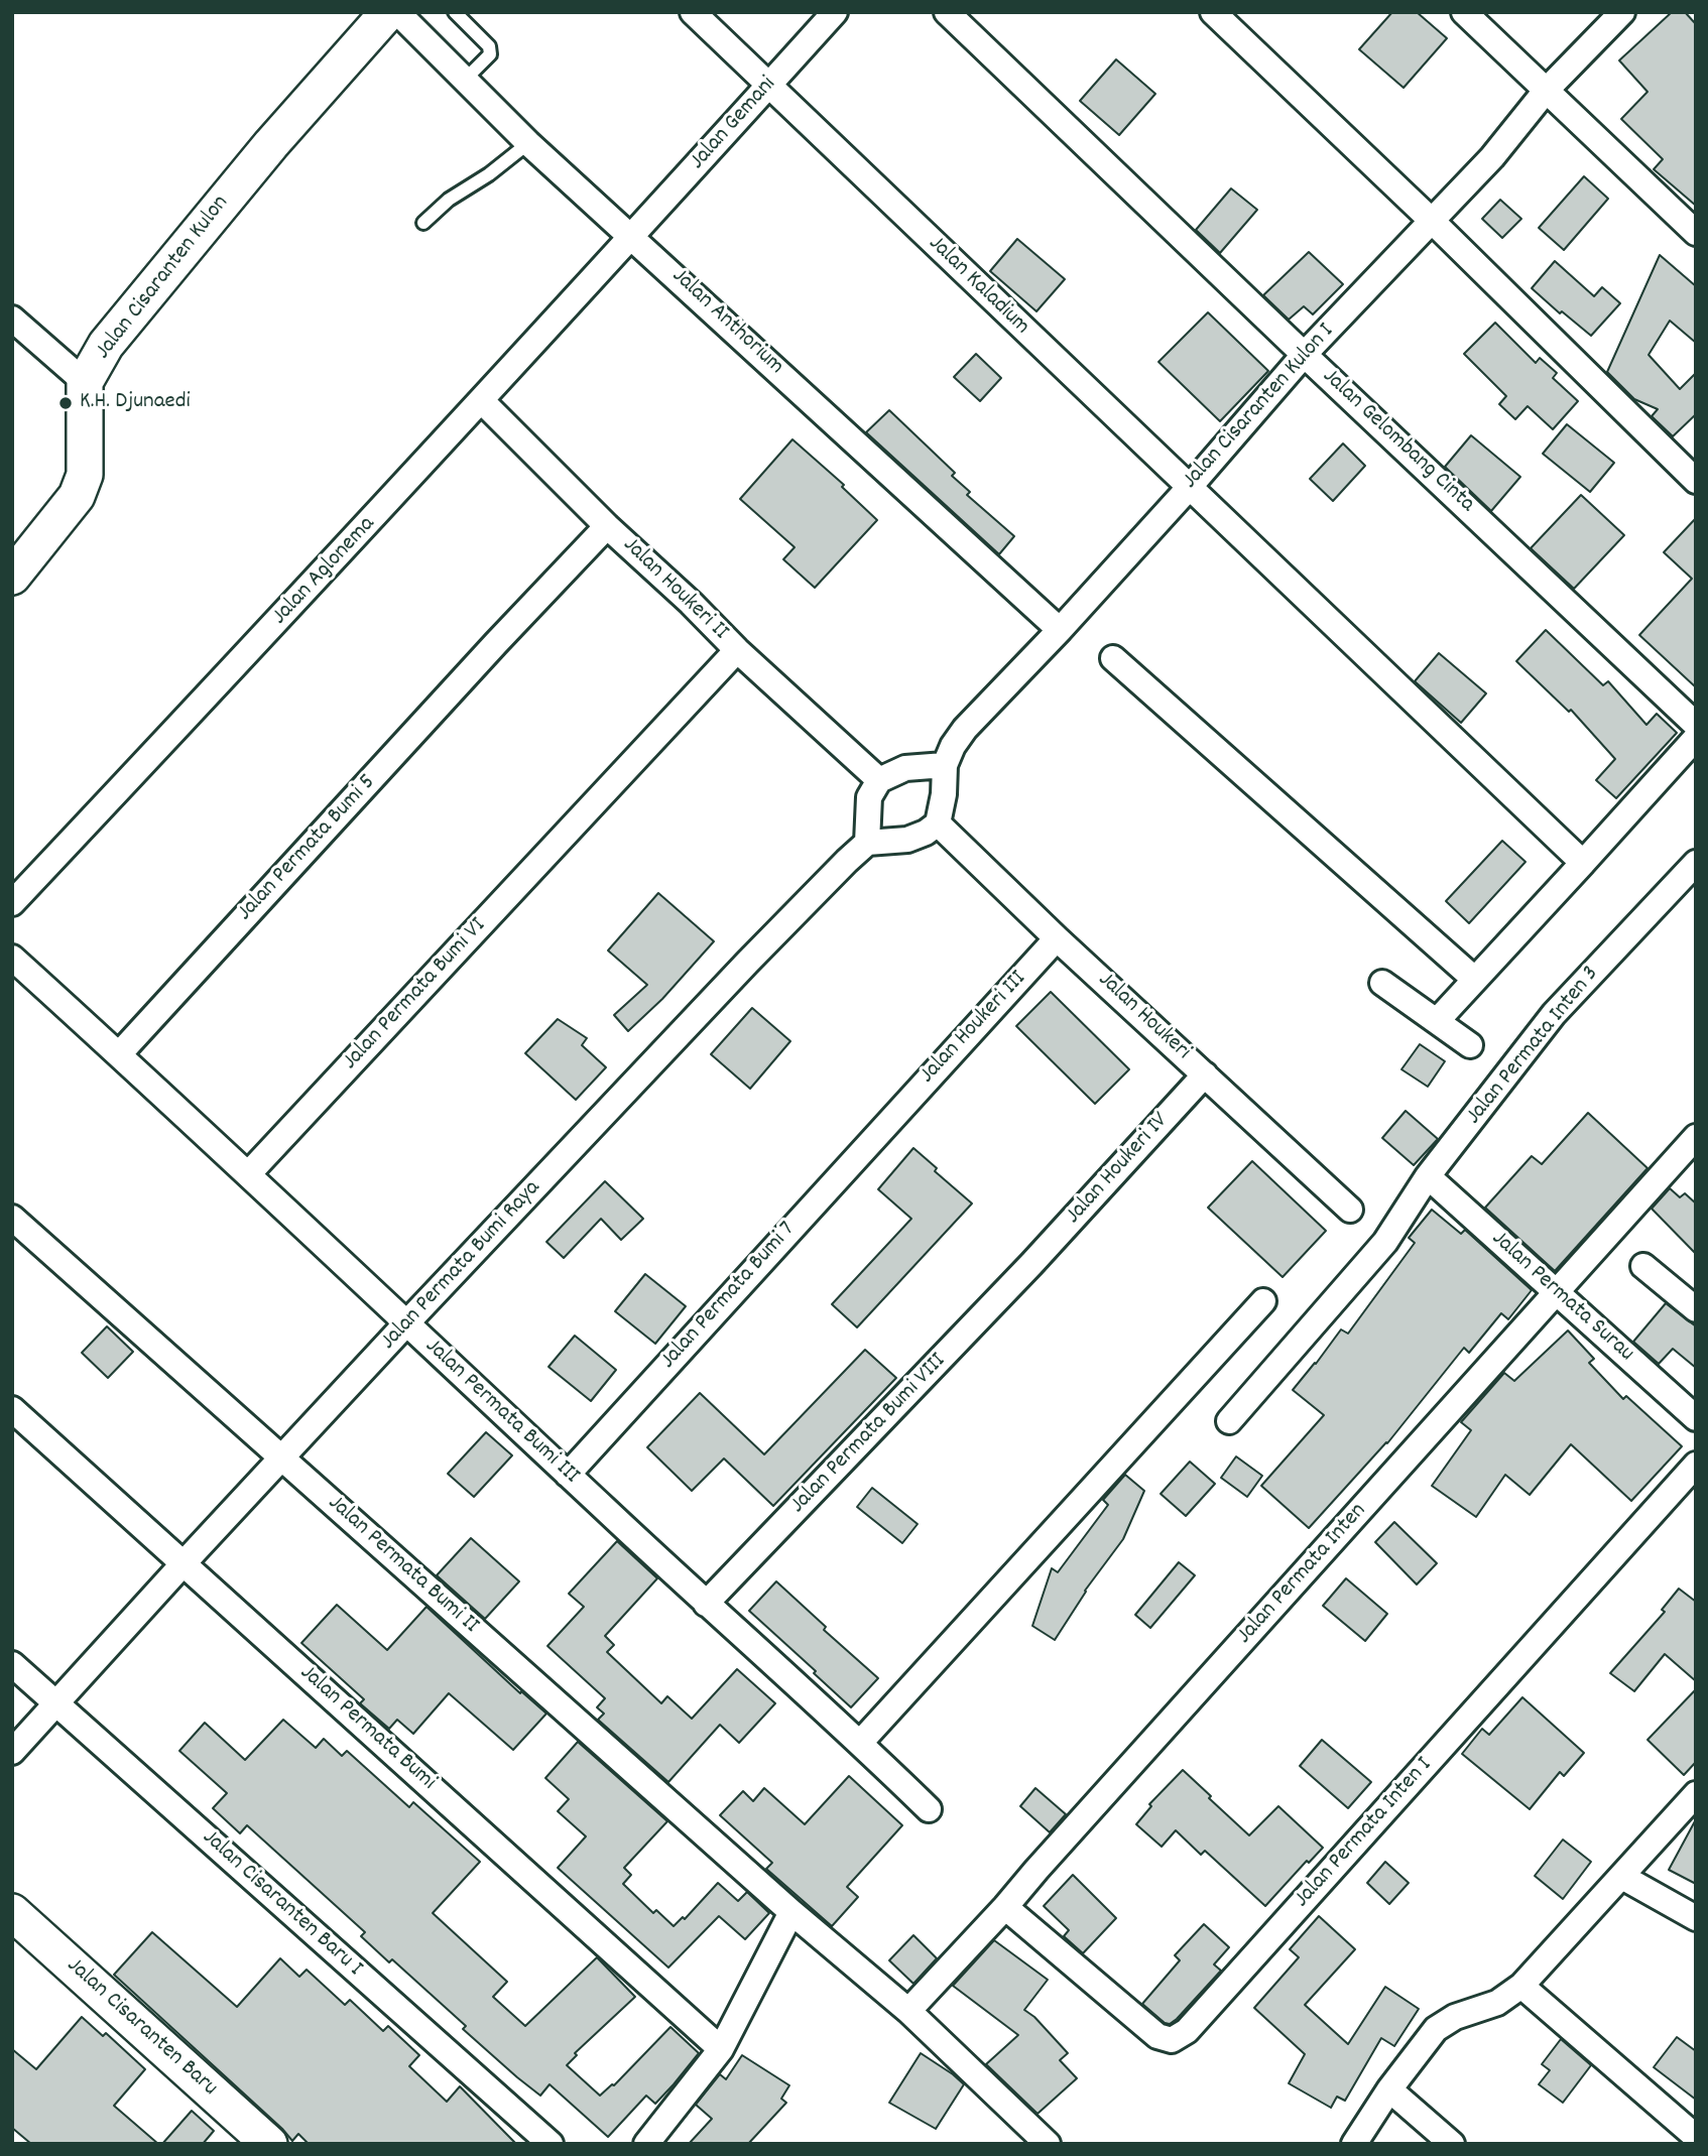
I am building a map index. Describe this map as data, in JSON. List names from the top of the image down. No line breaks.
{"streets":{"main road":["Jalan Cisaranten Kulon","Jalan Cisaranten Baru"],"street":["Jalan Gemani","Jalan Kaladium","Jalan Anthorium","Jalan Cisaranten Kulon I","Jalan Gelombang Cinta","Jalan Aglonema","Jalan Houkeri II","Jalan Permata Bumi 5","Jalan Permata Bumi VI","Jalan Houkeri","Jalan Houkeri III","Jalan Permata Inten 3","Jalan Houkeri IV","Jalan Permata Bumi Raya","Jalan Permata Bumi 7","Jalan Permata Surau","Jalan Permata Bumi III","Jalan Permata Bumi VIII","Jalan Permata Bumi II","Jalan Permata Inten","Jalan Permata Bumi","Jalan Permata Inten I","Jalan Cisaranten Baru I"]},"crossings":[["Jalan Gemani","Jalan Kaladium"],["Jalan Gemani","Jalan Anthorium"],["Jalan Gemani","Jalan Aglonema"],["Jalan Kaladium","Jalan Cisaranten Kulon I"],["Jalan Anthorium","Jalan Cisaranten Kulon I"],["Jalan Anthorium","Jalan Aglonema"],["Jalan Cisaranten Kulon I","Jalan Gelombang Cinta"],["Jalan Cisaranten Kulon I","Jalan Houkeri"],["Jalan Aglonema","Jalan Houkeri II"],["Jalan Houkeri II","Jalan Permata Bumi 5"],["Jalan Houkeri II","Jalan Permata Bumi VI"],["Jalan Permata Bumi 5","Jalan Permata Bumi III"],["Jalan Permata Bumi VI","Jalan Permata Bumi III"],["Jalan Houkeri","Jalan Houkeri III"],["Jalan Houkeri","Jalan Houkeri IV"],["Jalan Houkeri III","Jalan Permata Bumi 7"],["Jalan Permata Inten 3","Jalan Permata Surau"],["Jalan Houkeri IV","Jalan Permata Bumi VIII"],["Jalan Permata Bumi Raya","Jalan Permata Bumi III"],["Jalan Permata Bumi Raya","Jalan Permata Bumi II"],["Jalan Permata Bumi Raya","Jalan Permata Bumi"],["Jalan Permata Bumi Raya","Jalan Cisaranten Baru I"],["Jalan Permata Bumi 7","Jalan Permata Bumi III"],["Jalan Permata Surau","Jalan Permata Inten"],["Jalan Permata Bumi III","Jalan Permata Bumi VIII"],["Jalan Permata Bumi II","Jalan Permata Inten"],["Jalan Permata Inten","Jalan Permata Inten I"]],"places":["K.H. Djunaedi"]}
